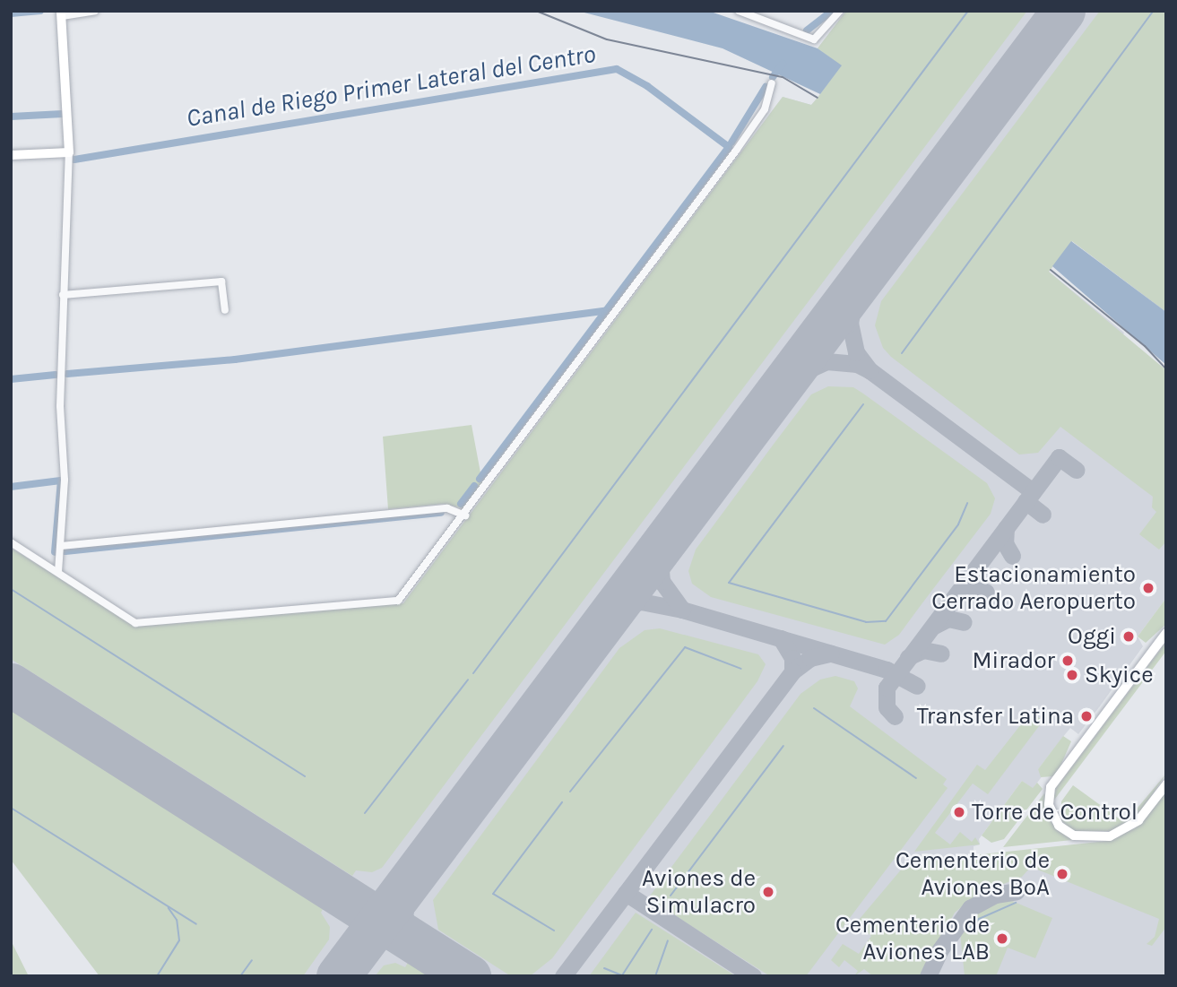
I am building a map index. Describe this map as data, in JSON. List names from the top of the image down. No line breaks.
{"water":["Canal de Riego Primer Lateral del Centro"],"places":["Estacionamiento Cerrado Aeropuerto","Oggi","Mirador","Skyice","Transfer Latina","Torre de Control","Cementerio de Aviones BoA","Aviones de Simulacro","Cementerio de Aviones LAB"]}
